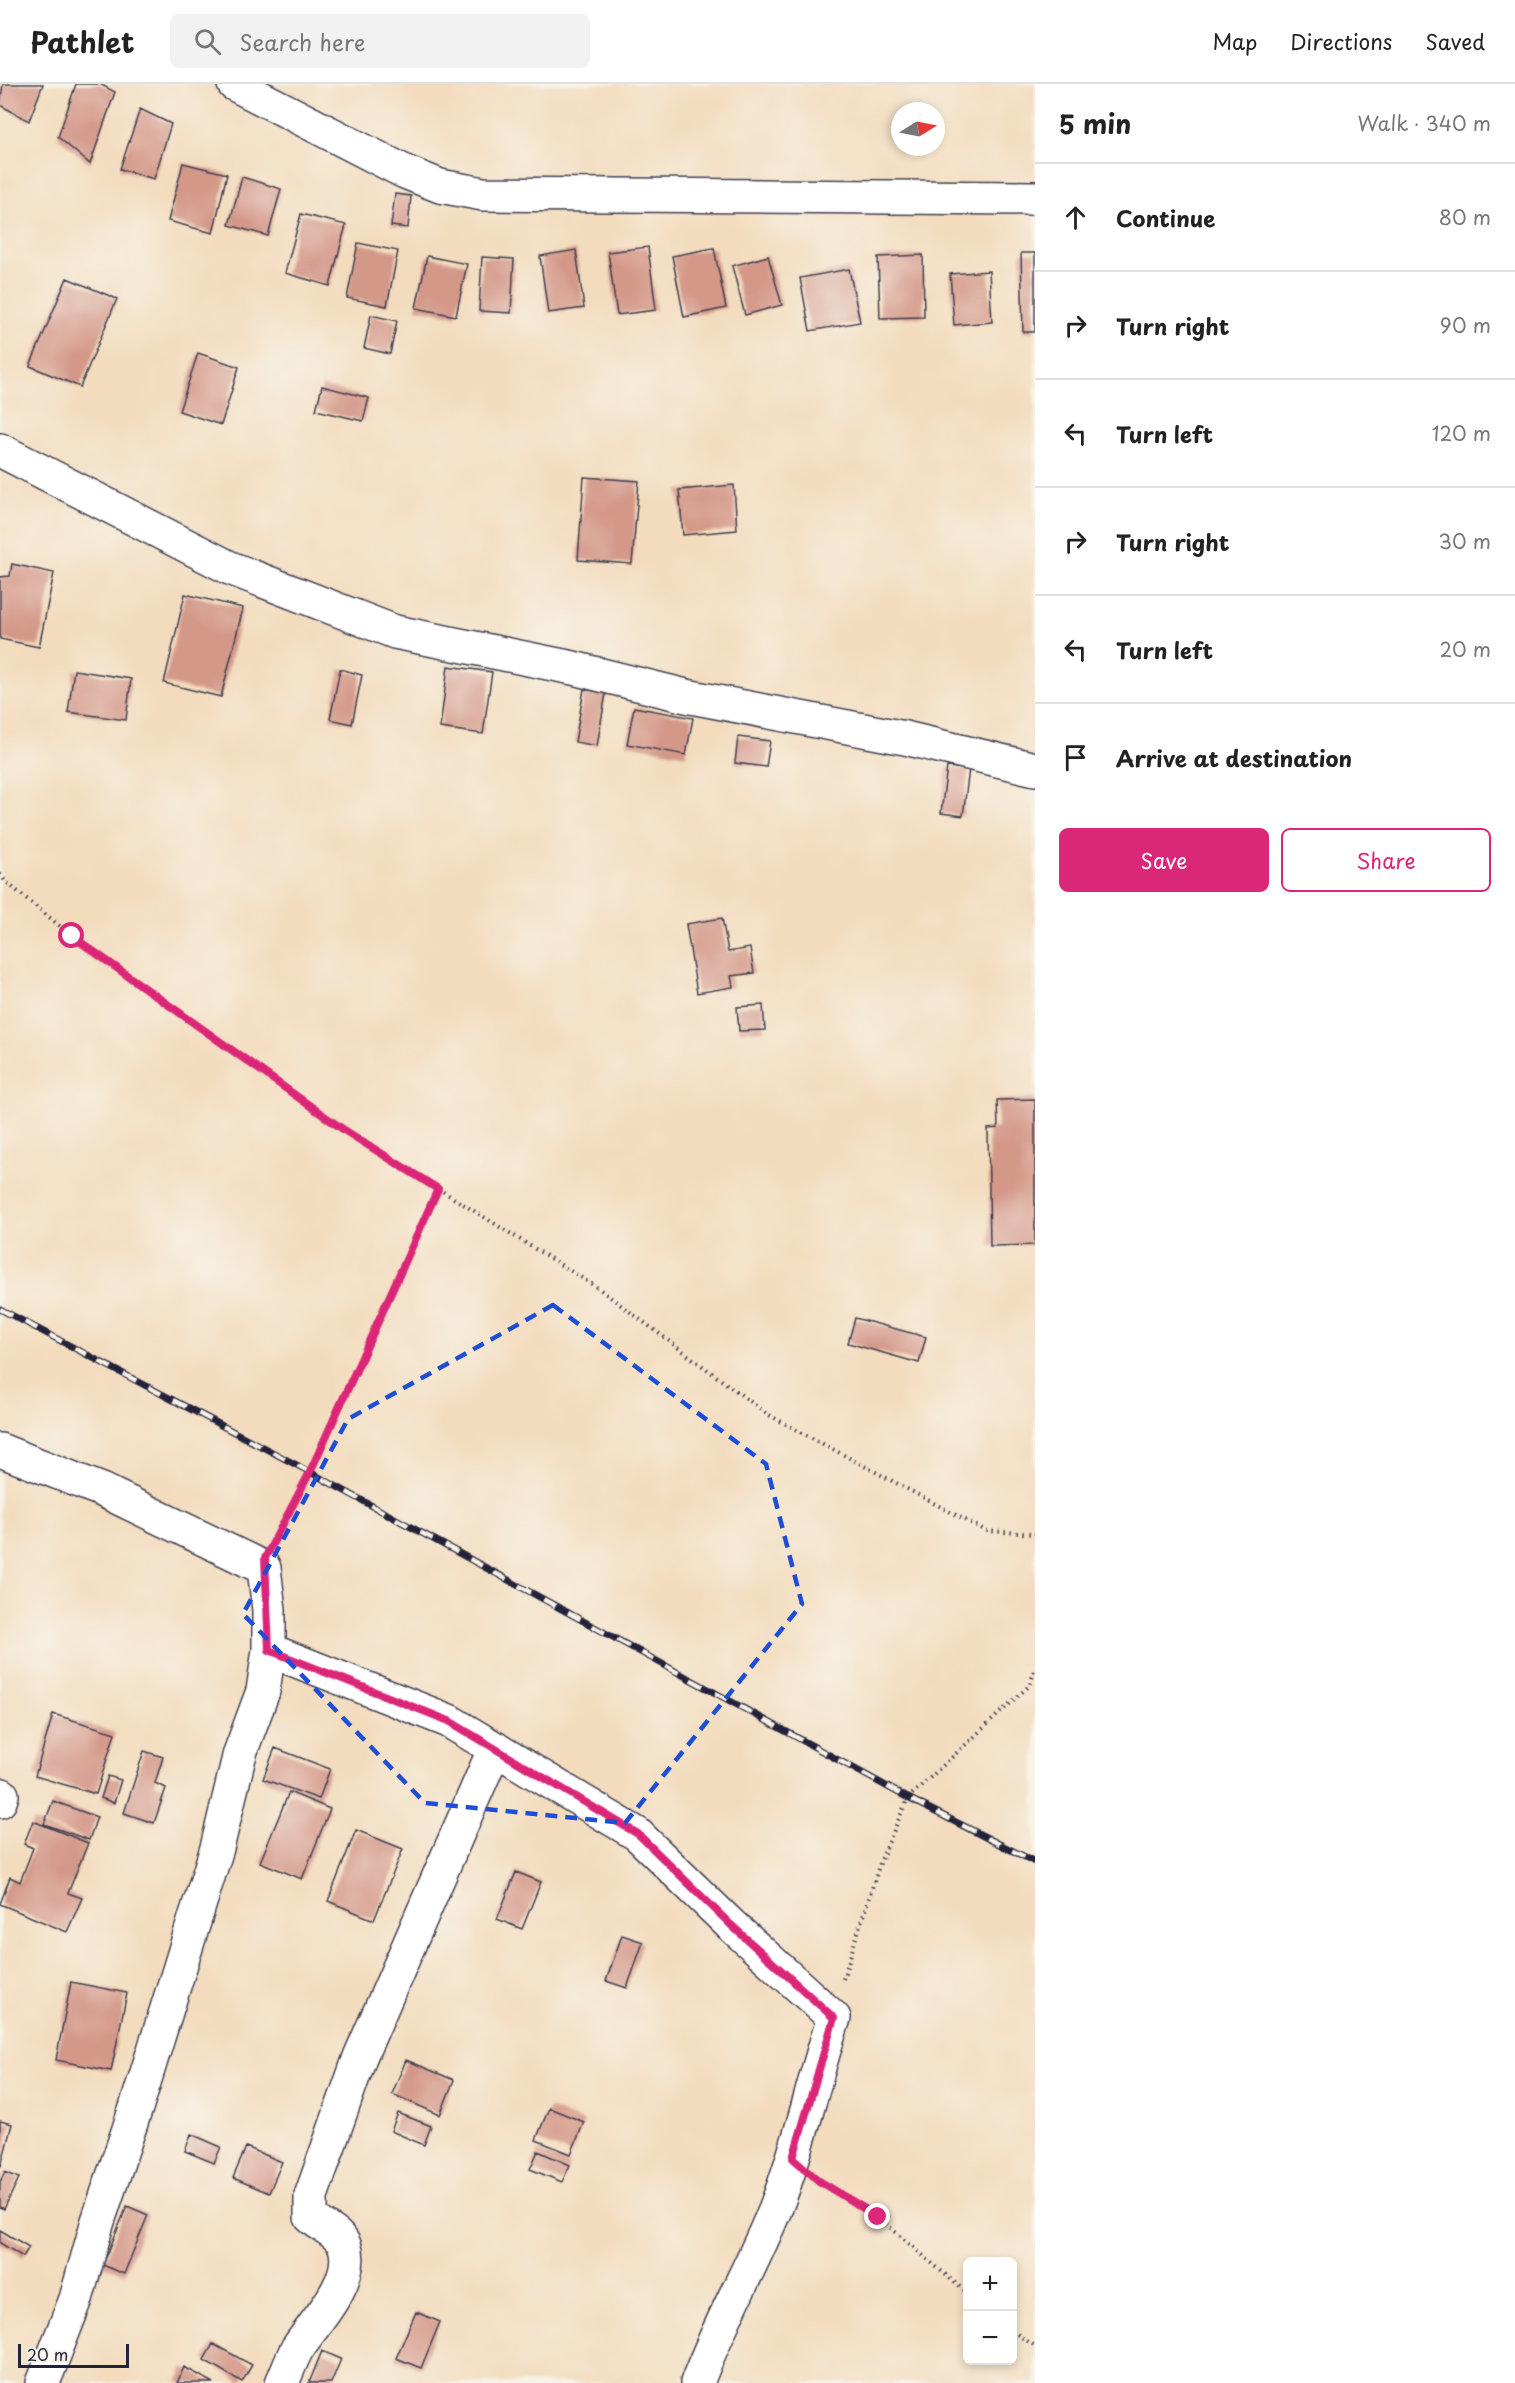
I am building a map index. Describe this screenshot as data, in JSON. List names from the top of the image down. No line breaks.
{"scale_bar":"20 m","north":"right","page":{"header":"Pathlet","search":"Search here","nav":["Map","Directions","Saved"],"heading":["5 min","Walk · 340 m"],"list":[["Continue","80 m"],["Turn right","90 m"],["Turn left","120 m"],["Turn right","30 m"],["Turn left","20 m"],"Arrive at destination"],"buttons":["Save","Share"],"map_buttons":["+","−"],"scale":"20 m"}}
